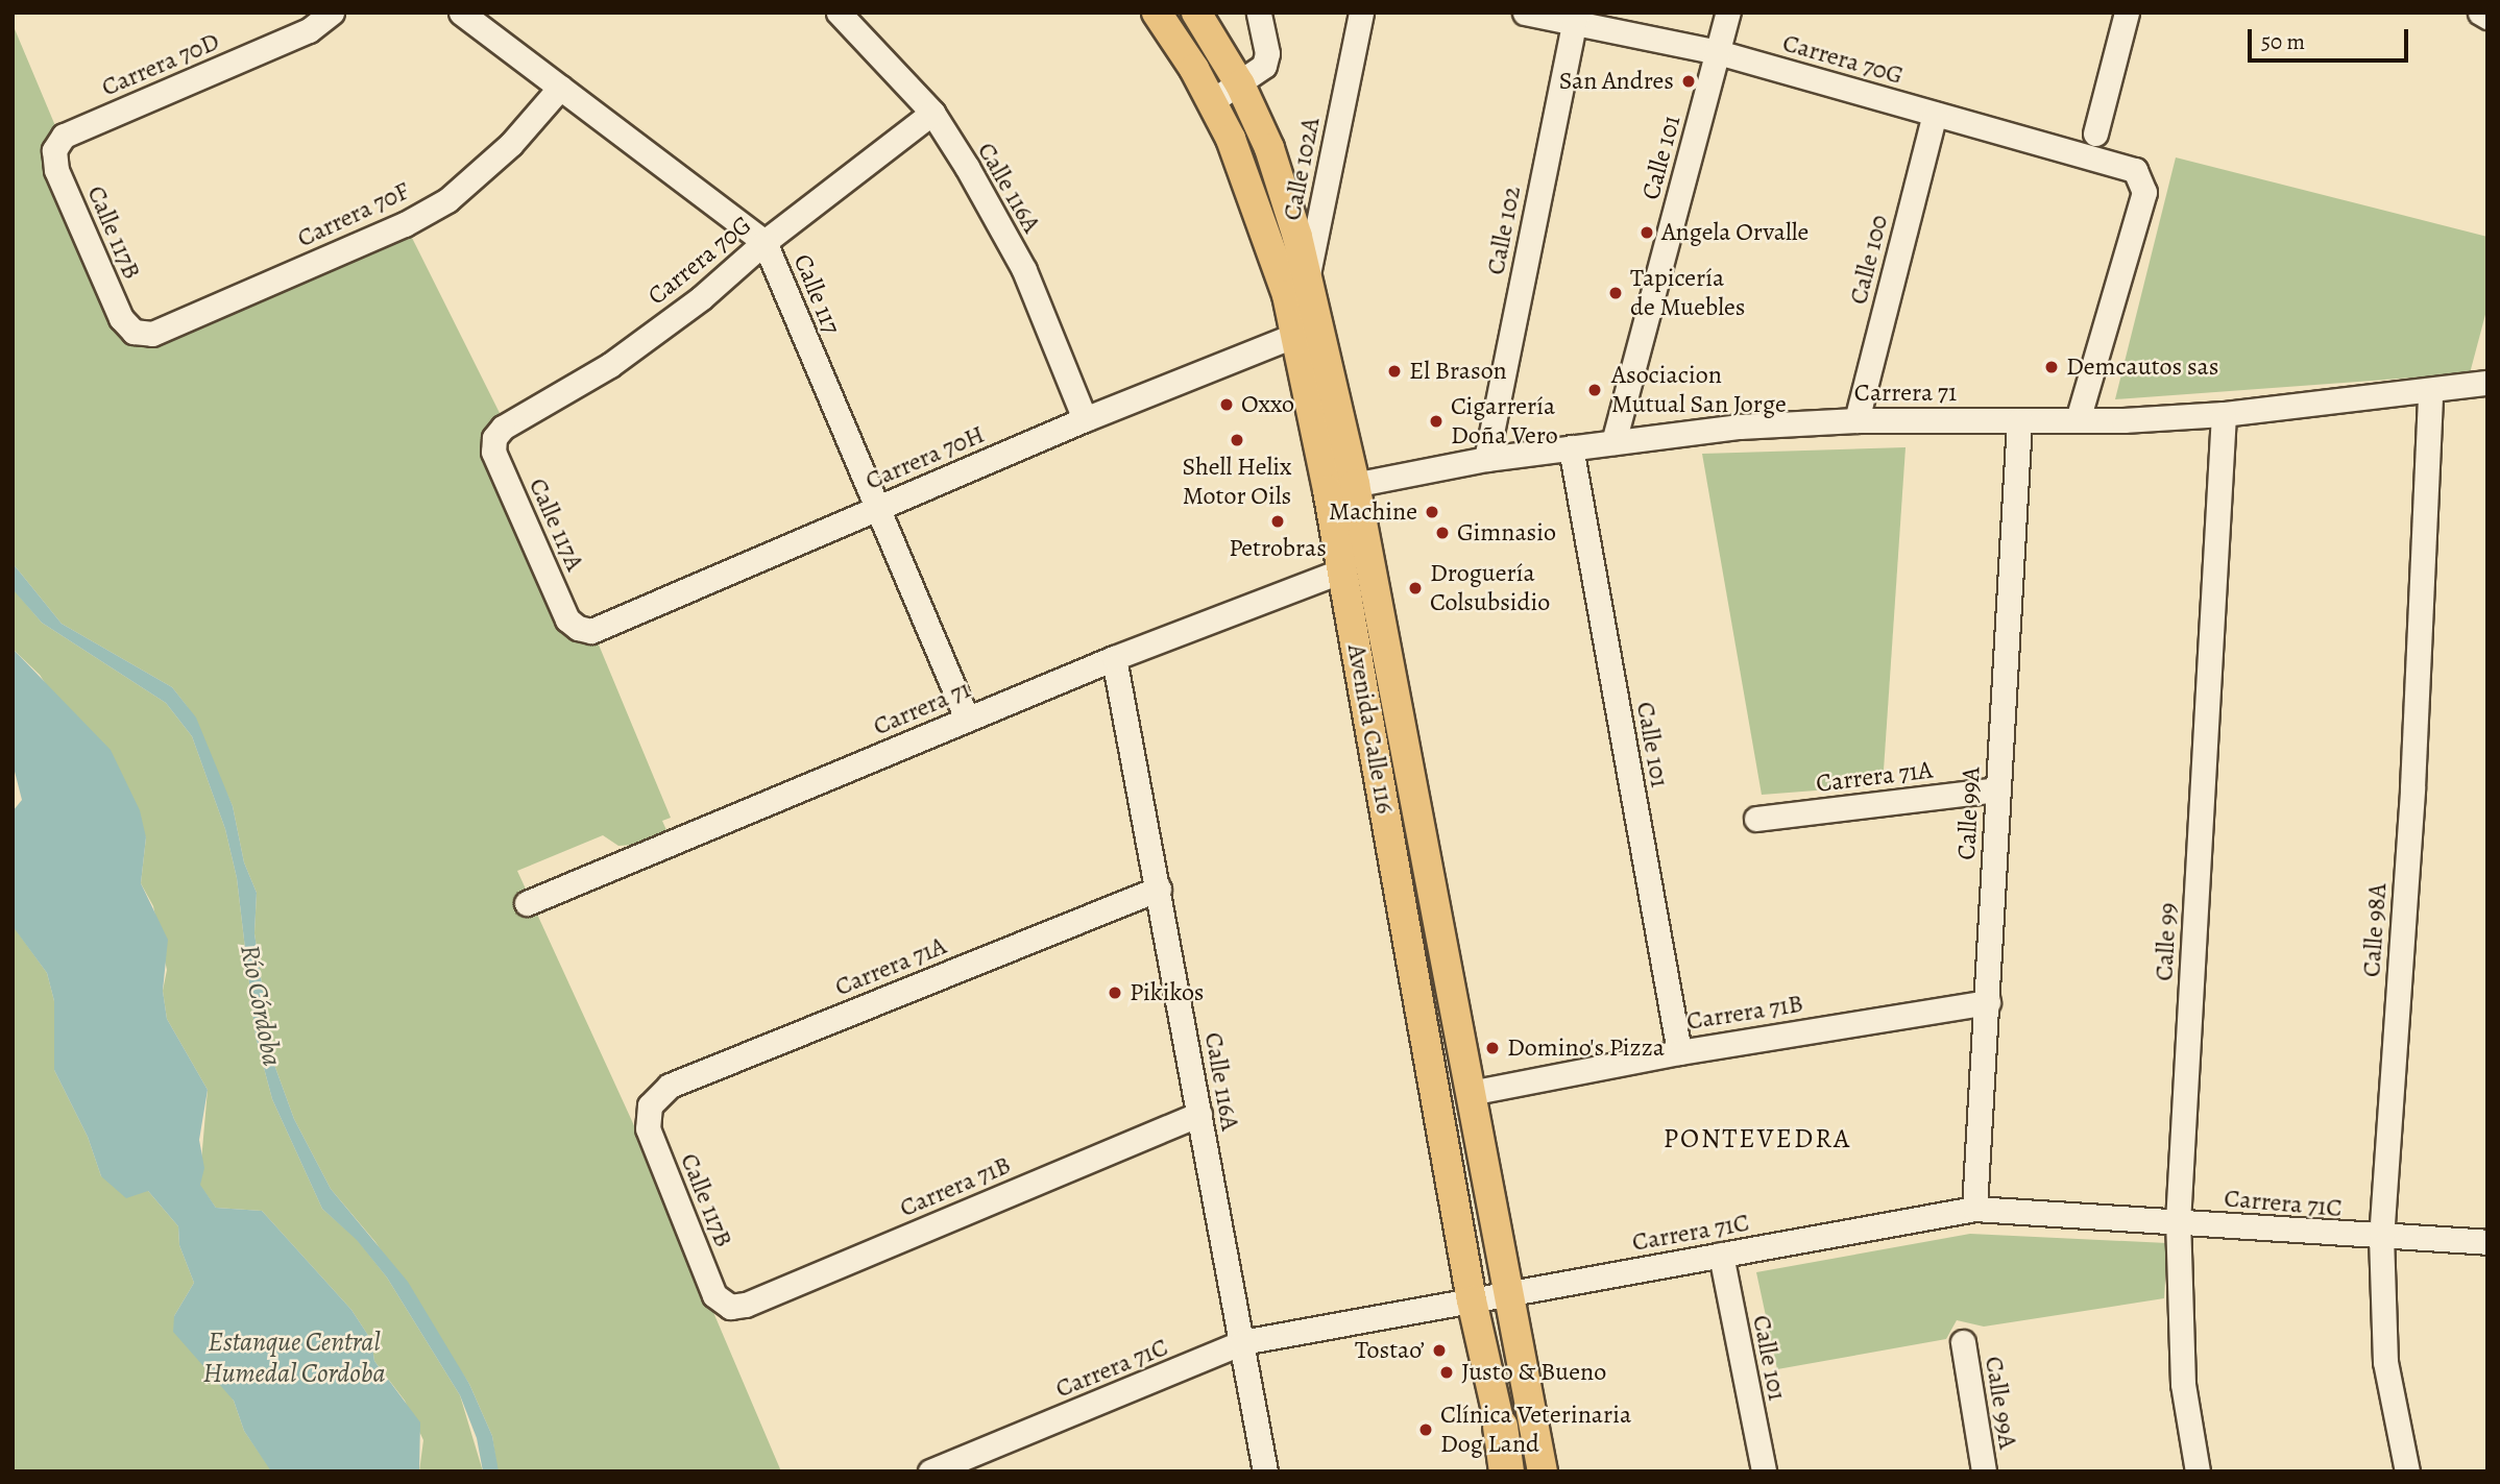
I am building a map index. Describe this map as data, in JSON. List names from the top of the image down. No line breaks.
{"streets":{"main road":["Avenida Calle 116"],"street":["Carrera 70G","Carrera 70D","Calle 101","Calle 102A","Calle 116A","Carrera 70F","Calle 102","Calle 117B","Calle 100","Calle 117","Carrera 71","Carrera 70H","Calle 117A","Carrera 71A","Calle 99A","Calle 98A","Calle 99","Carrera 71B","Carrera 71C"]},"crossings":[["Carrera 70G","Calle 101"],["Carrera 70G","Calle 116A"],["Carrera 70G","Calle 102"],["Carrera 70G","Calle 100"],["Carrera 70G","Calle 117"],["Carrera 70G","Carrera 71"],["Carrera 70G","Calle 117A"],["Carrera 70D","Calle 117B"],["Calle 101","Carrera 71"],["Calle 101","Carrera 71B"],["Calle 101","Carrera 71C"],["Calle 102A","Carrera 70H"],["Calle 102A","Avenida Calle 116"],["Calle 116A","Carrera 71"],["Calle 116A","Carrera 70H"],["Calle 116A","Carrera 71A"],["Calle 116A","Carrera 71B"],["Calle 116A","Carrera 71C"],["Carrera 70F","Calle 117B"],["Carrera 70F","Calle 117"],["Calle 102","Carrera 71"],["Calle 117B","Carrera 71A"],["Calle 117B","Carrera 71B"],["Calle 100","Carrera 71"],["Calle 117","Carrera 71"],["Calle 117","Carrera 70H"],["Carrera 71","Avenida Calle 116"],["Carrera 71","Calle 99A"],["Carrera 71","Calle 98A"],["Carrera 71","Calle 99"],["Carrera 70H","Calle 117A"],["Carrera 70H","Avenida Calle 116"],["Avenida Calle 116","Carrera 71B"],["Avenida Calle 116","Carrera 71C"],["Carrera 71A","Calle 99A"],["Calle 99A","Carrera 71B"],["Calle 99A","Carrera 71C"],["Calle 98A","Carrera 71C"],["Calle 99","Carrera 71C"]],"districts":["PONTEVEDRA"],"water":["Río Córdoba","Estanque Central Humedal Cordoba"],"places":["San Andres","Angela Orvalle","Tapicería de Muebles","Demcautos sas","El Brason","Asociacion Mutual San Jorge","Oxxo","Cigarrería Doña Vero","Shell Helix Motor Oils","Machine","Petrobras","Gimnasio","Droguería Colsubsidio","Pikikos","Domino's Pizza","Tostao’","Justo & Bueno","Clínica Veterinaria Dog Land"],"scale_bar":"50 m"}
